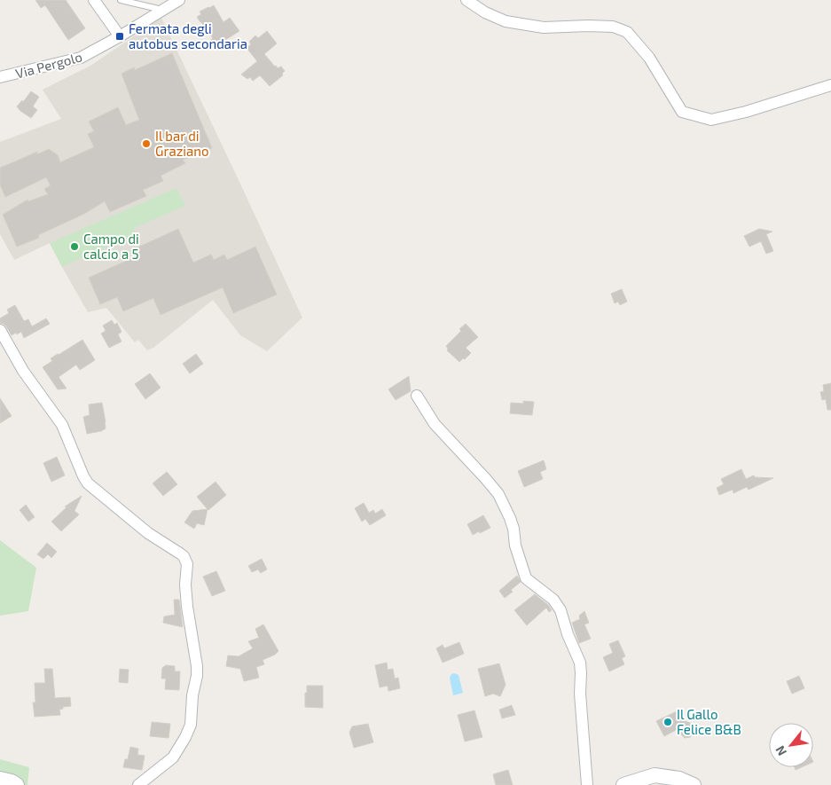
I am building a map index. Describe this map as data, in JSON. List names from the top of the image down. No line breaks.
{"streets":{"street":["Via Pergolo"]},"places":{"transit":["Fermata degli autobus secondaria"],"other":["Il bar di Graziano","Campo di calcio a 5","Il Gallo Felice B&B"]},"north":"bottom left"}
